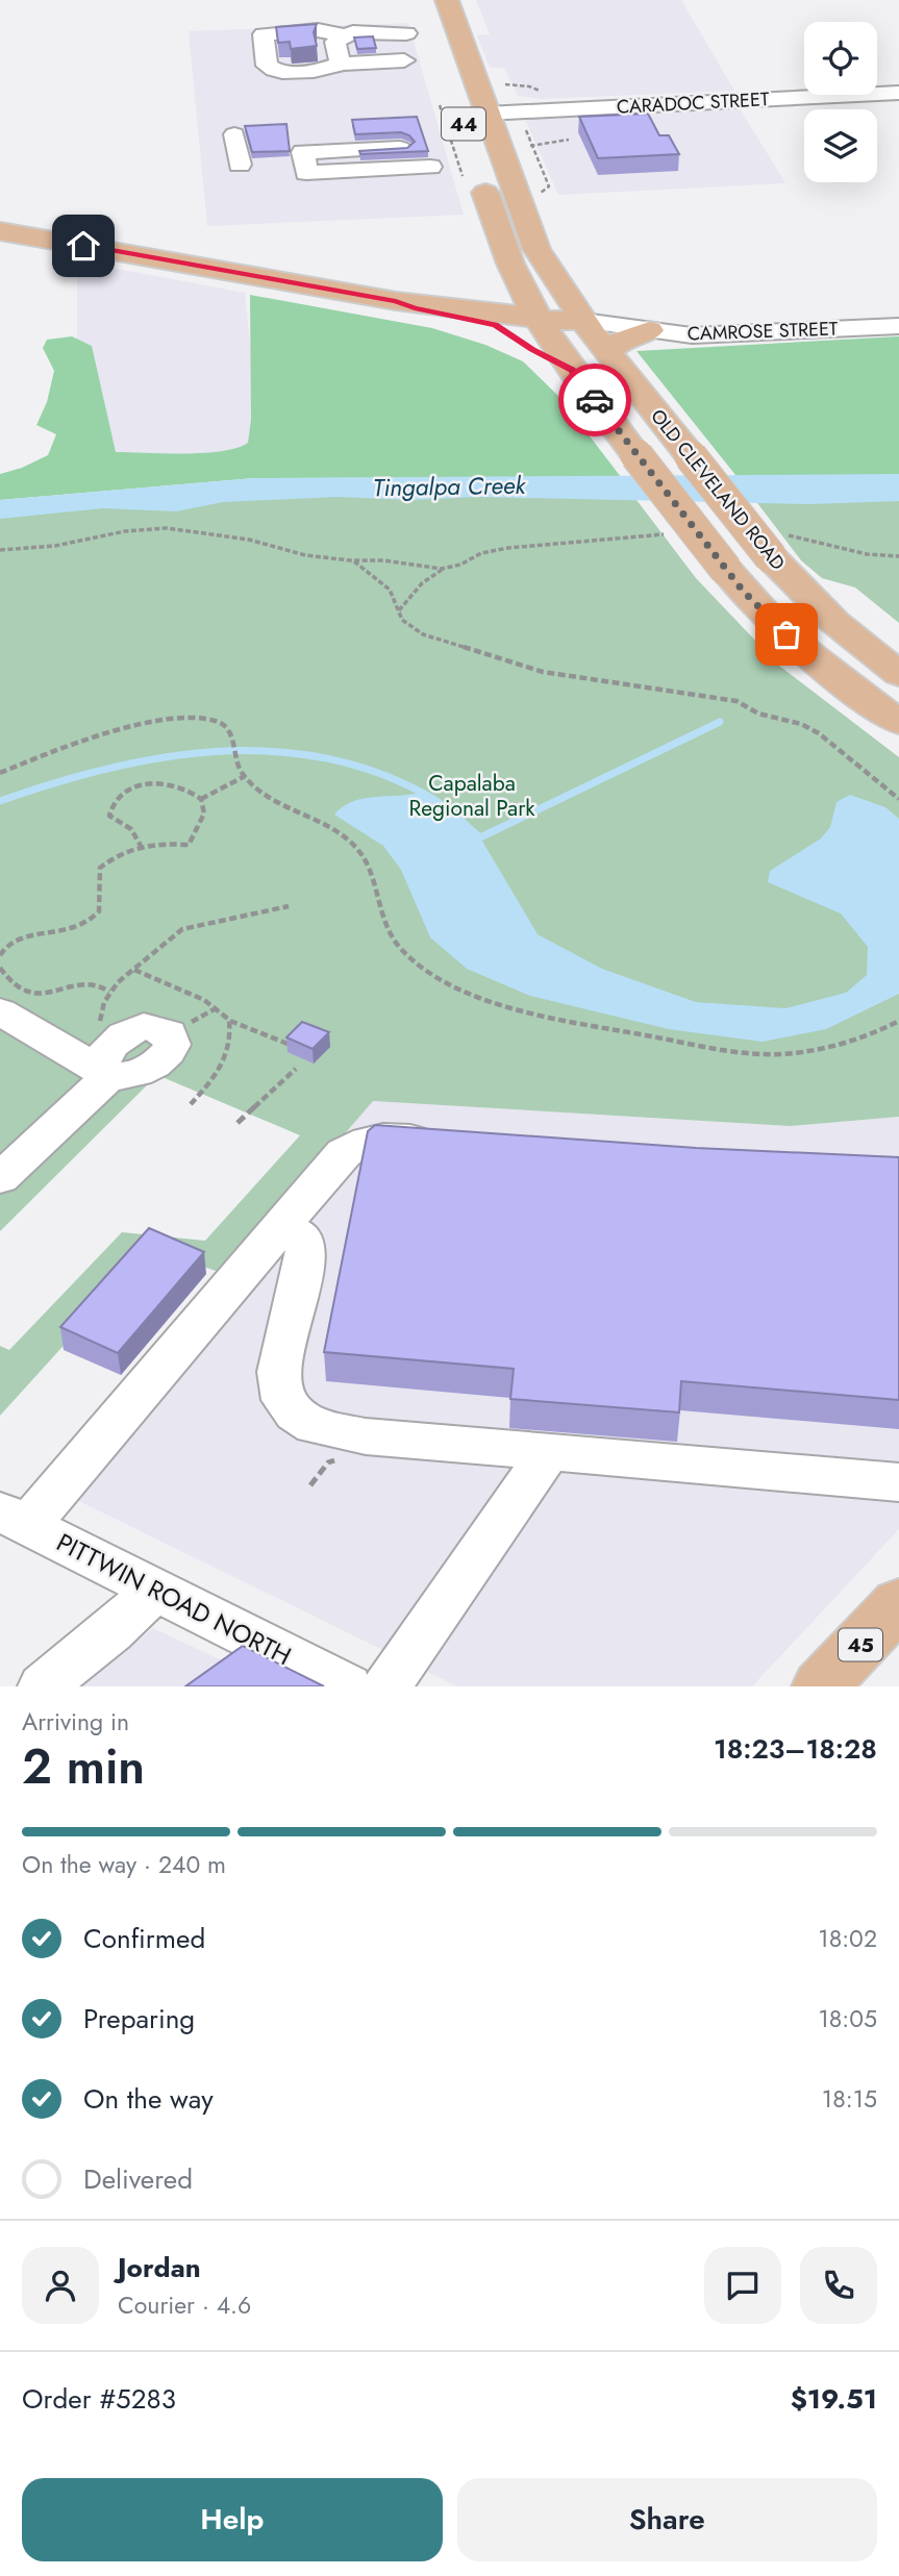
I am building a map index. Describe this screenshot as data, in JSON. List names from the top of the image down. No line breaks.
{"streets":{"main road":["44","OLD CLEVELAND ROAD","45"],"street":["CARADOC STREET","CAMROSE STREET","PITTWIN ROAD NORTH"]},"crossings":[["CARADOC STREET","OLD CLEVELAND ROAD"],["CAMROSE STREET","OLD CLEVELAND ROAD"]],"water":["Tingalpa Creek"],"parks":["Capalaba Regional Park"],"page":{"heading":["2 min","Arriving in","18:23–18:28"],"panel":["Jordan","Courier · 4.6","Order #5283","$19.51"],"bar":"On the way · 240 m","list":[["Confirmed","18:02"],["Preparing","18:05"],["On the way","18:15"],"Delivered"],"buttons":["Help","Share"]}}
